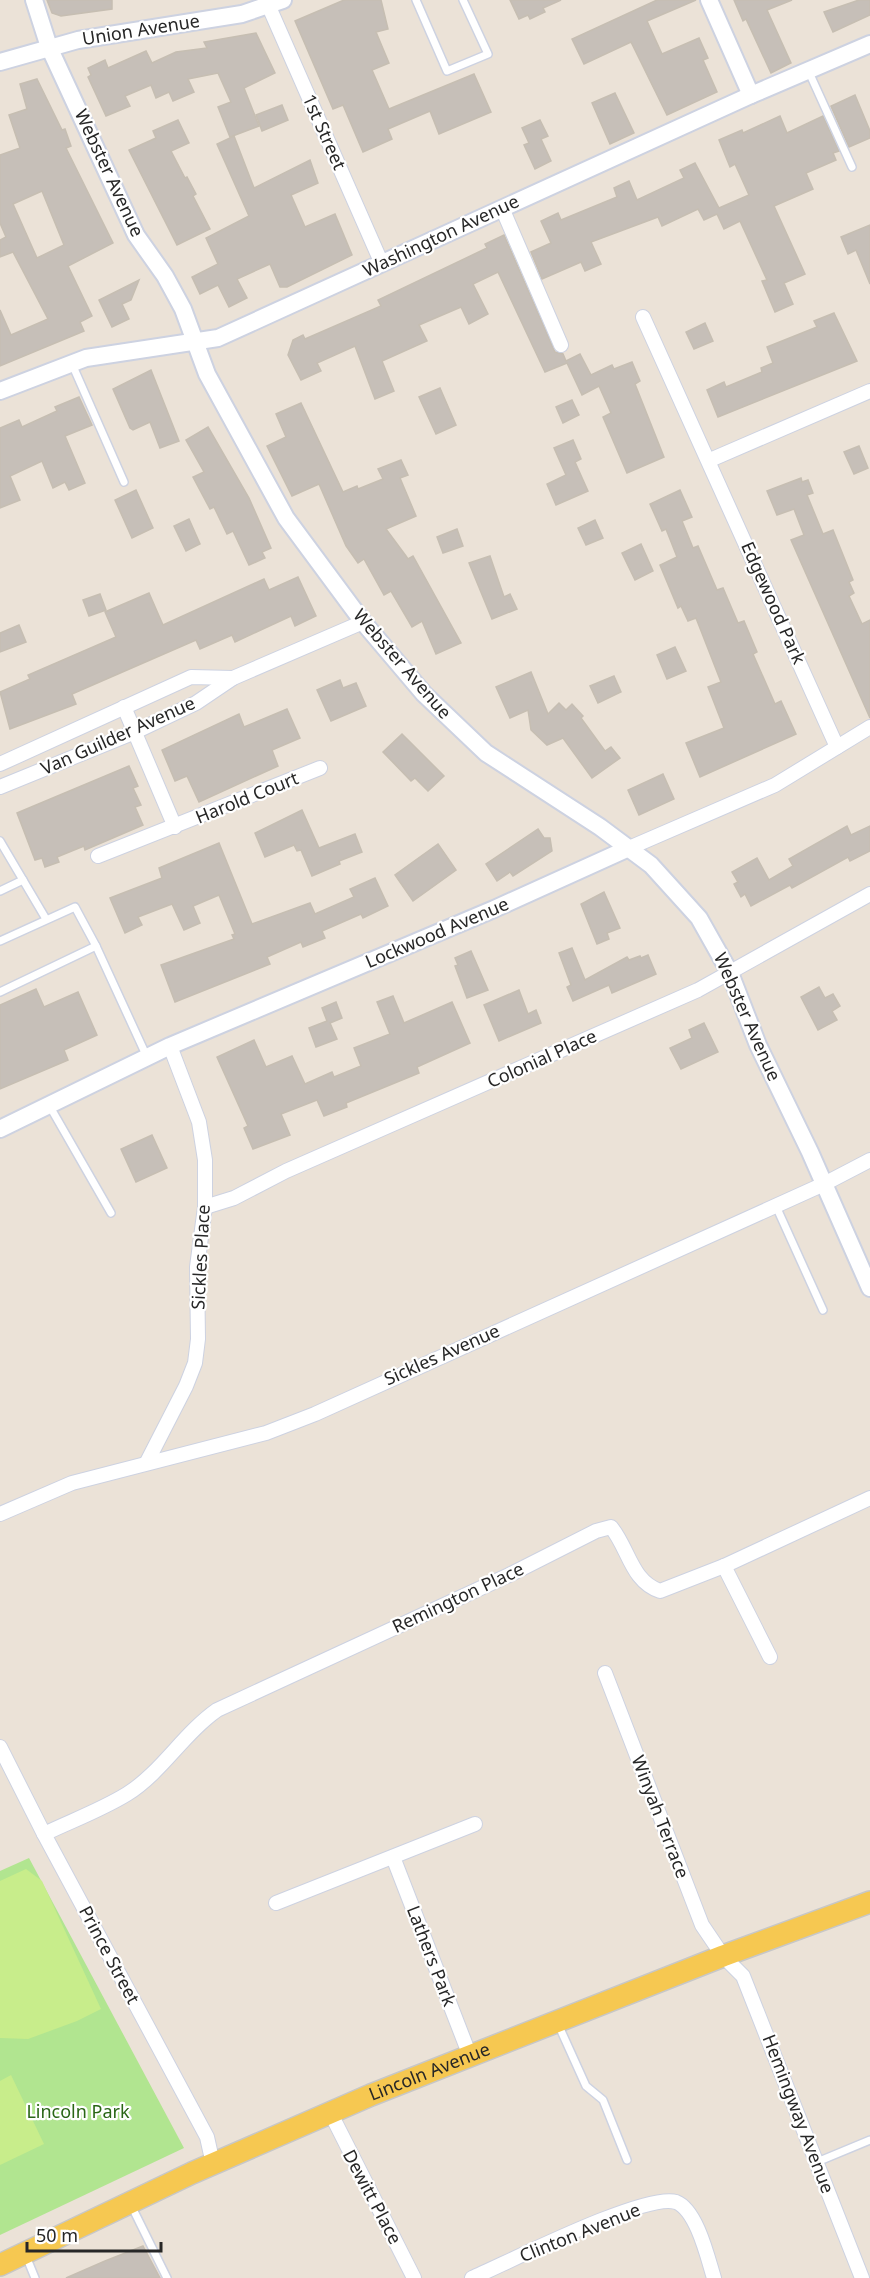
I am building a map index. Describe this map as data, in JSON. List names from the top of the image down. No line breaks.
{"streets":{"main road":["Lincoln Avenue"],"street":["Union Avenue","1st Street","Webster Avenue","Washington Avenue","Edgewood Park","Van Guilder Avenue","Harold Court","Lockwood Avenue","Colonial Place","Sickles Place","Sickles Avenue","Remington Place","Winyah Terrace","Prince Street","Lathers Park","Hemingway Avenue","Dewitt Place","Clinton Avenue"]},"crossings":[["Union Avenue","1st Street"],["Union Avenue","Webster Avenue"],["1st Street","Washington Avenue"],["Webster Avenue","Washington Avenue"],["Webster Avenue","Van Guilder Avenue"],["Webster Avenue","Lockwood Avenue"],["Webster Avenue","Colonial Place"],["Webster Avenue","Sickles Avenue"],["Edgewood Park","Lockwood Avenue"],["Van Guilder Avenue","Harold Court"],["Lockwood Avenue","Sickles Place"],["Colonial Place","Sickles Place"],["Sickles Place","Sickles Avenue"],["Remington Place","Prince Street"],["Winyah Terrace","Lincoln Avenue"],["Winyah Terrace","Hemingway Avenue"],["Prince Street","Lincoln Avenue"],["Lathers Park","Lincoln Avenue"],["Lincoln Avenue","Hemingway Avenue"],["Lincoln Avenue","Dewitt Place"]],"parks":["Lincoln Park"],"scale_bar":"50 m"}
